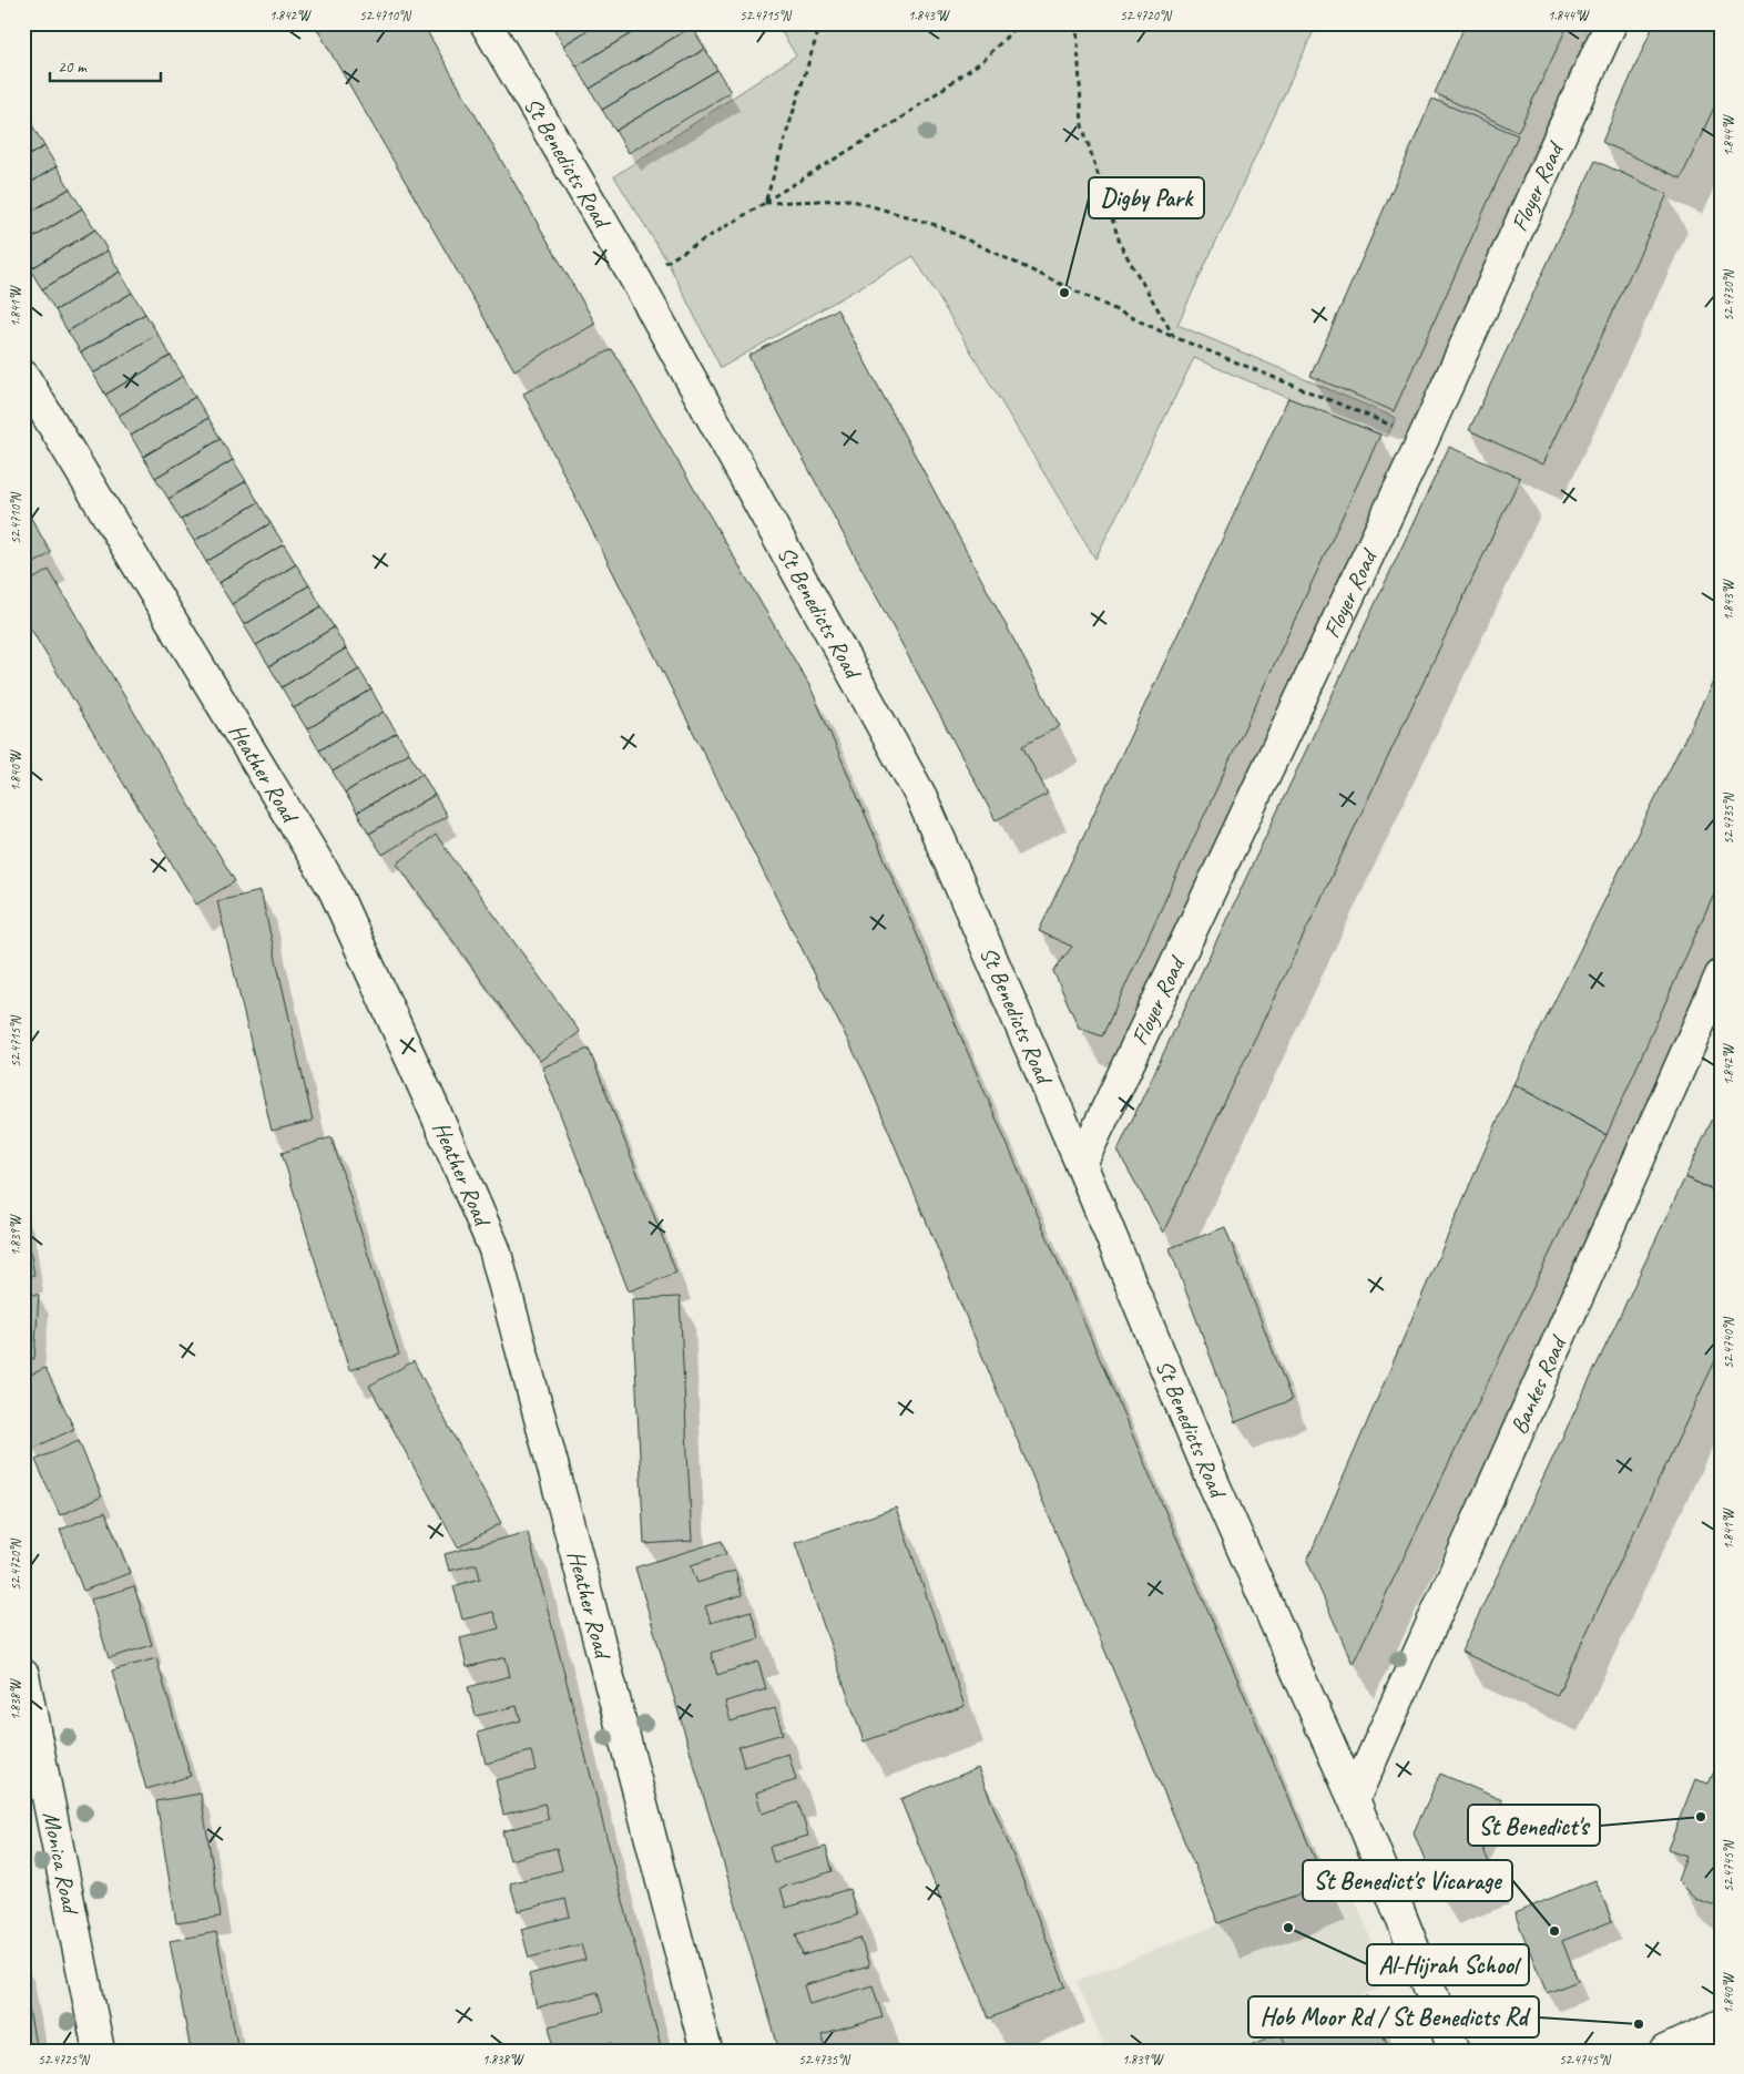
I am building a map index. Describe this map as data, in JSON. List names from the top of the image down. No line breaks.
{"streets":{"street":["St Benedicts Road","Floyer Road","Heather Road","Bankes Road","Monica Road"]},"crossings":[["St Benedicts Road","Floyer Road"],["St Benedicts Road","Bankes Road"]],"places":["Digby Park","St Benedict's","Al-Hijrah School","St Benedict's Vicarage","Hob Moor Rd / St Benedicts Rd"],"scale_bar":"20 m","coordinates":["1.842°W","52.4710°N","52.4715°N","1.843°W","52.4720°N","1.844°W","52.4730°N","1.841°W","1.840°W","52.4735°N","1.839°W","52.4740°N","1.838°W","52.4745°N","52.4725°N"]}
